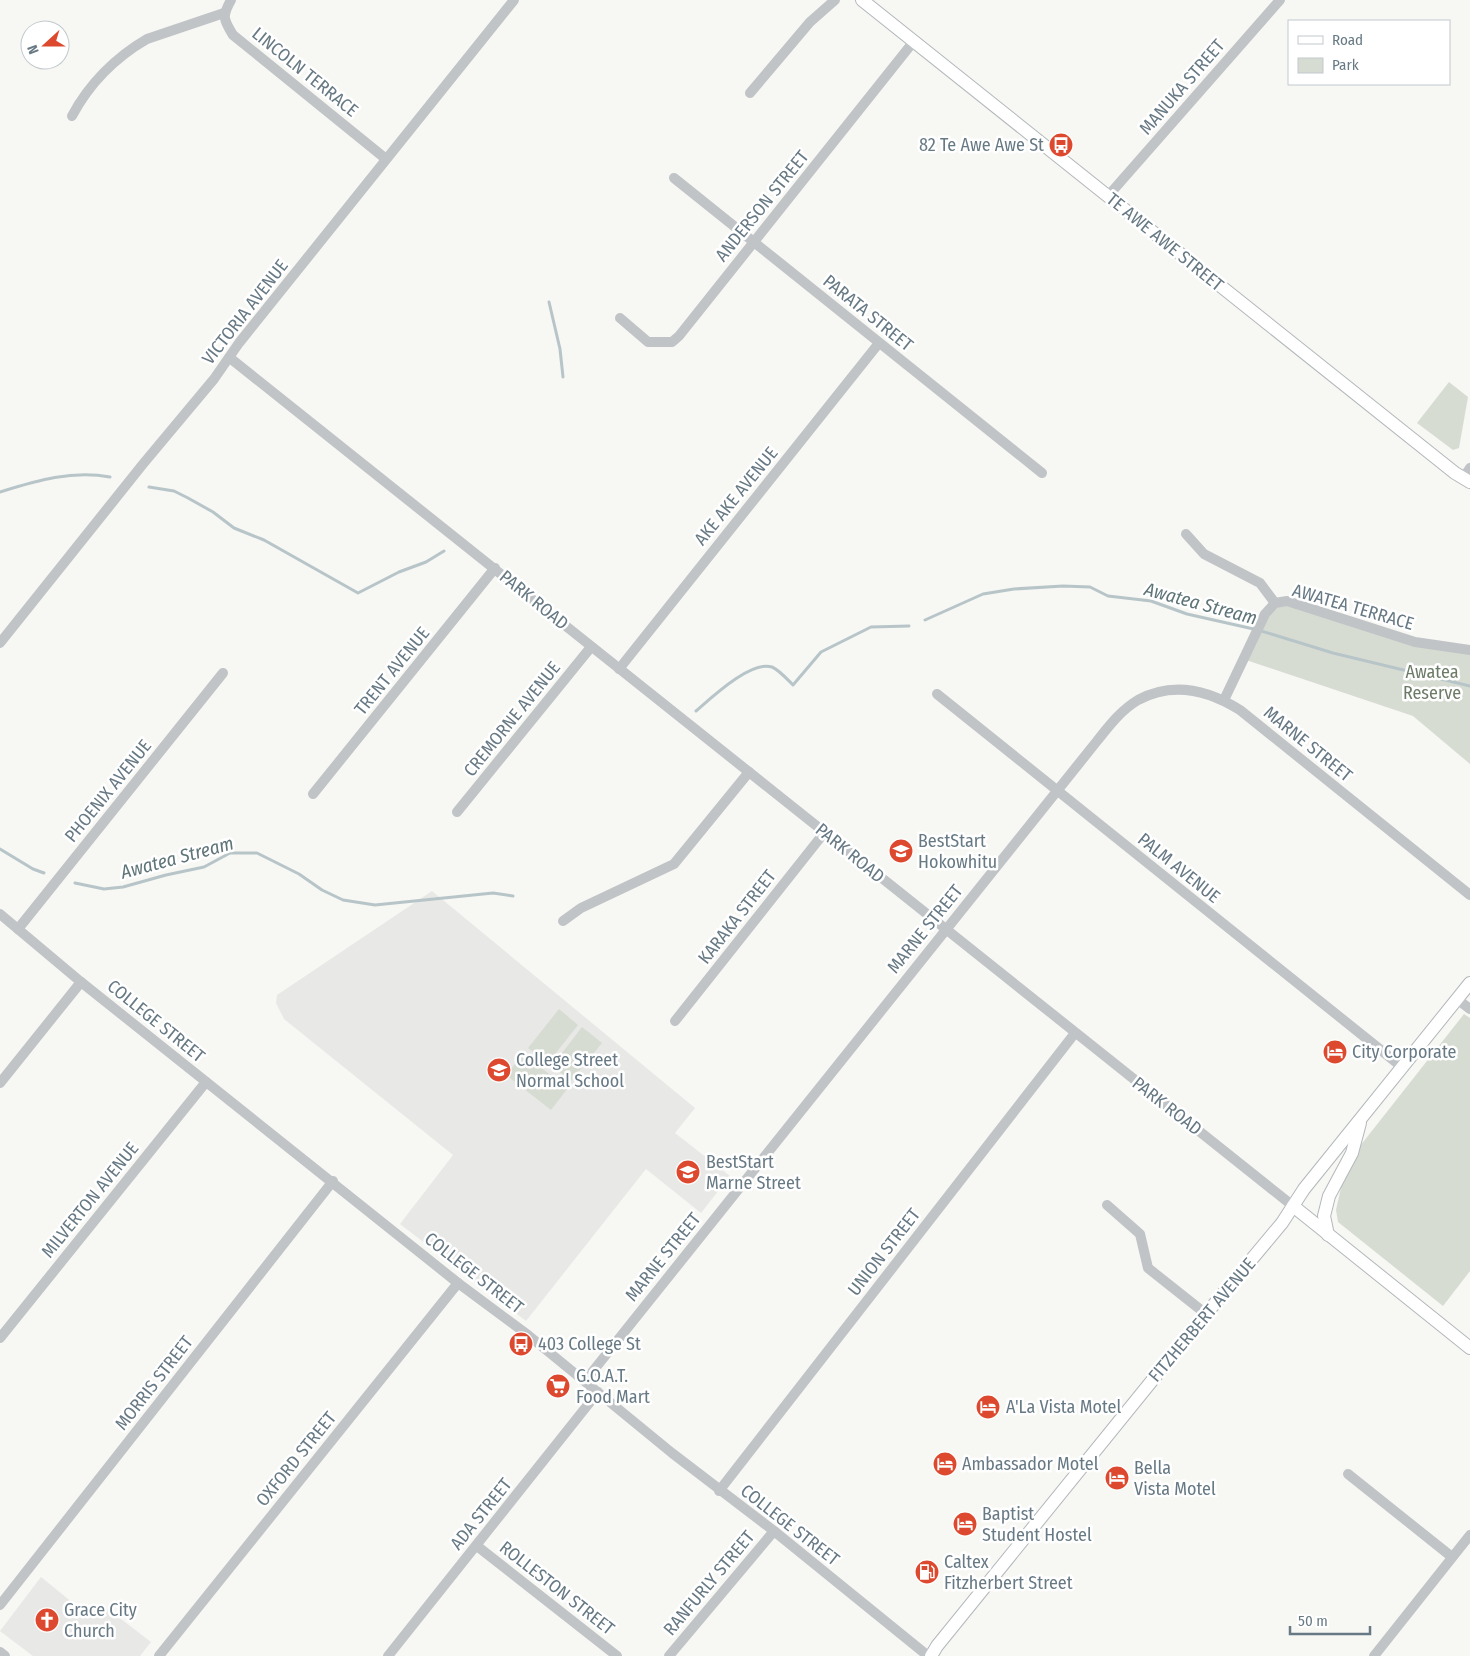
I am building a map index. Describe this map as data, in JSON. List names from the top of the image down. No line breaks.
{"streets":{"main road":["TE AWE AWE STREET","PARK ROAD","FITZHERBERT AVENUE"],"street":["LINCOLN TERRACE","MANUKA STREET","ANDERSON STREET","VICTORIA AVENUE","PARATA STREET","AKE AKE AVENUE","AWATEA TERRACE","TRENT AVENUE","CREMORNE AVENUE","MARNE STREET","PHOENIX AVENUE","PALM AVENUE","KARAKA STREET","COLLEGE STREET","MILVERTON AVENUE","UNION STREET","MORRIS STREET","OXFORD STREET","ADA STREET","RANFURLY STREET","ROLLESTON STREET"]},"crossings":[["LINCOLN TERRACE","VICTORIA AVENUE"],["MANUKA STREET","TE AWE AWE STREET"],["ANDERSON STREET","TE AWE AWE STREET"],["ANDERSON STREET","PARATA STREET"],["VICTORIA AVENUE","PARK ROAD"],["PARATA STREET","AKE AKE AVENUE"],["AKE AKE AVENUE","PARK ROAD"],["PARK ROAD","TRENT AVENUE"],["PARK ROAD","CREMORNE AVENUE"],["PARK ROAD","MARNE STREET"],["PARK ROAD","KARAKA STREET"],["PARK ROAD","UNION STREET"],["PARK ROAD","FITZHERBERT AVENUE"],["AWATEA TERRACE","MARNE STREET"],["MARNE STREET","PALM AVENUE"],["MARNE STREET","COLLEGE STREET"],["PHOENIX AVENUE","COLLEGE STREET"],["PALM AVENUE","FITZHERBERT AVENUE"],["COLLEGE STREET","MILVERTON AVENUE"],["COLLEGE STREET","UNION STREET"],["COLLEGE STREET","FITZHERBERT AVENUE"],["COLLEGE STREET","MORRIS STREET"],["COLLEGE STREET","OXFORD STREET"],["COLLEGE STREET","ADA STREET"],["COLLEGE STREET","RANFURLY STREET"],["ADA STREET","ROLLESTON STREET"]],"water":["Awatea Stream"],"parks":["Awatea Reserve"],"places":{"bus stop":["82 Te Awe Awe St","403 College St"],"school or university":["BestStart Hokowhitu","College Street Normal School","BestStart Marne Street"],"hotel":["City Corporate","A'La Vista Motel","Ambassador Motel","Bella Vista Motel","Baptist Student Hostel"],"supermarket":["G.O.A.T. Food Mart"],"fuel station":["Caltex Fitzherbert Street"],"church":["Grace City Church"]},"legend":["Road","Park"],"scale_bar":"50 m","north":"left"}
